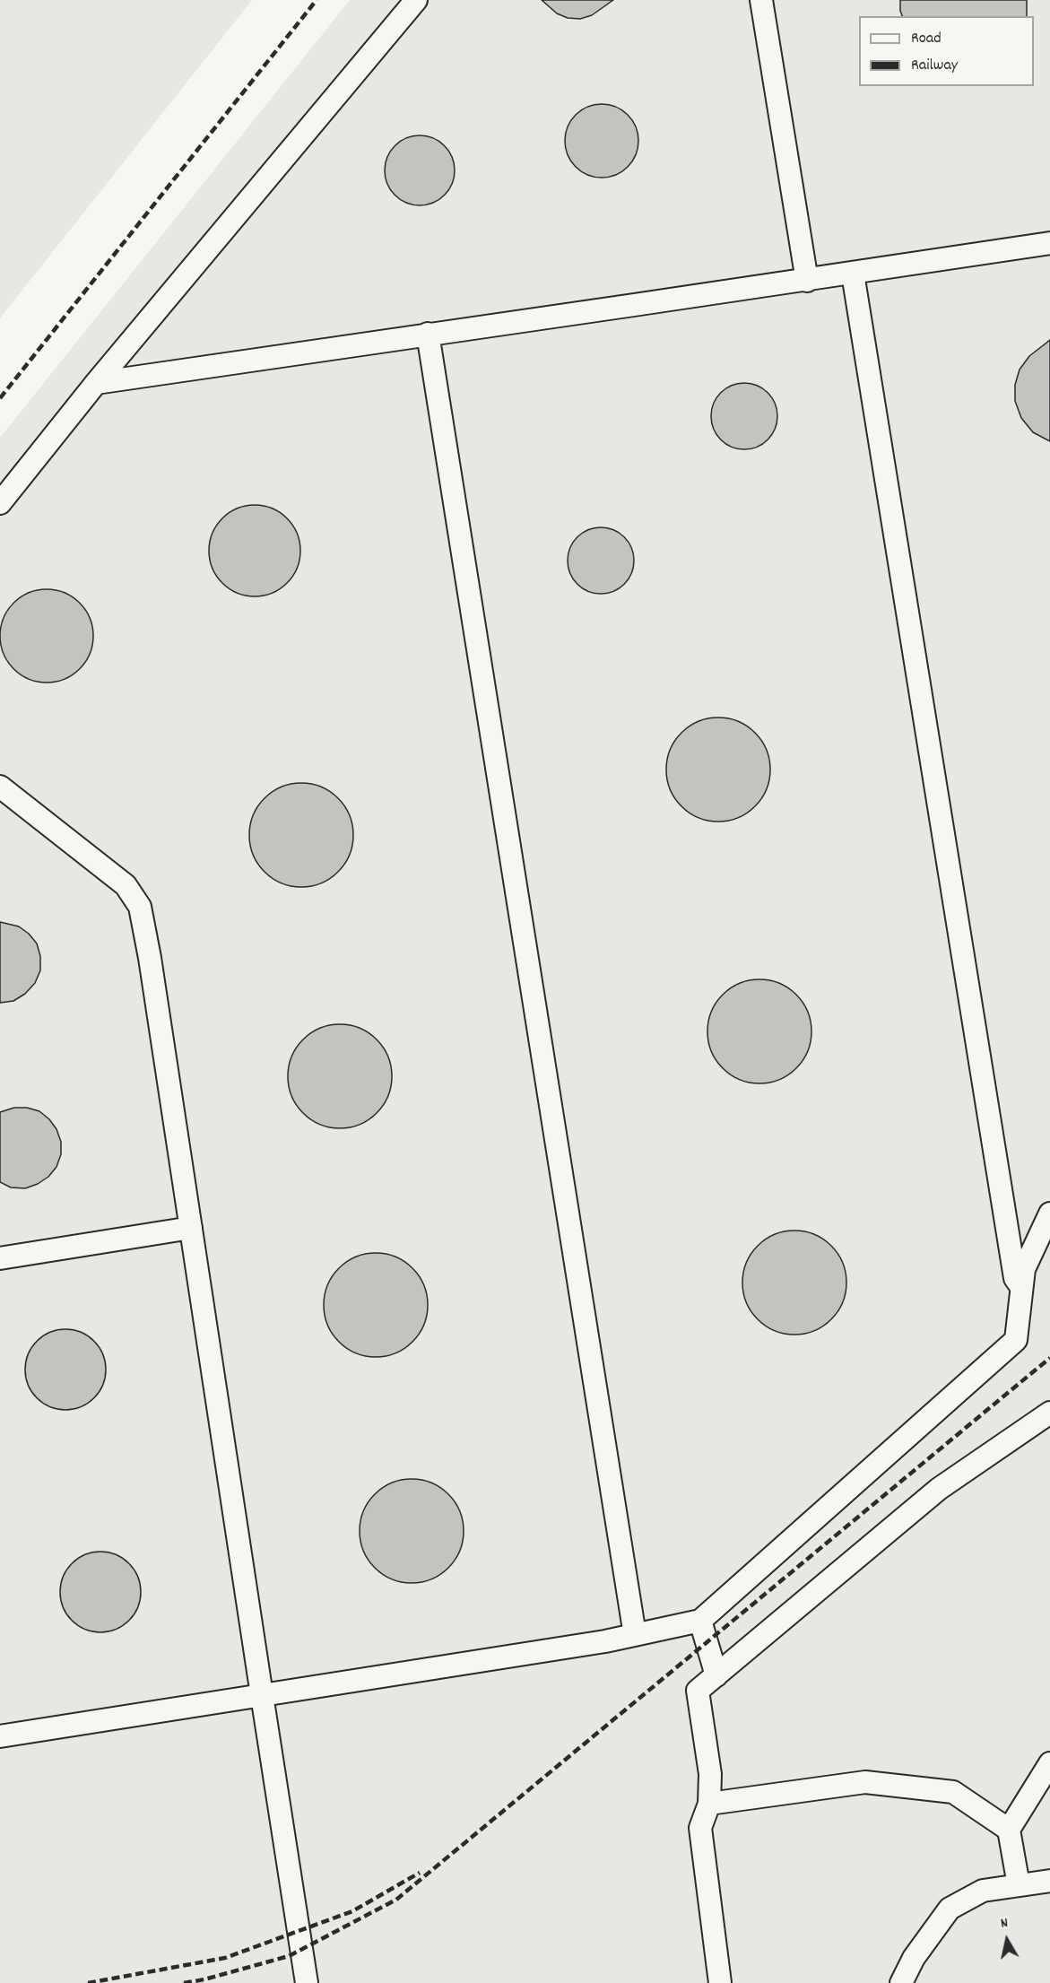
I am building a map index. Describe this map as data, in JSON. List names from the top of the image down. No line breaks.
{"legend":["Road","Railway"],"north":"top"}
